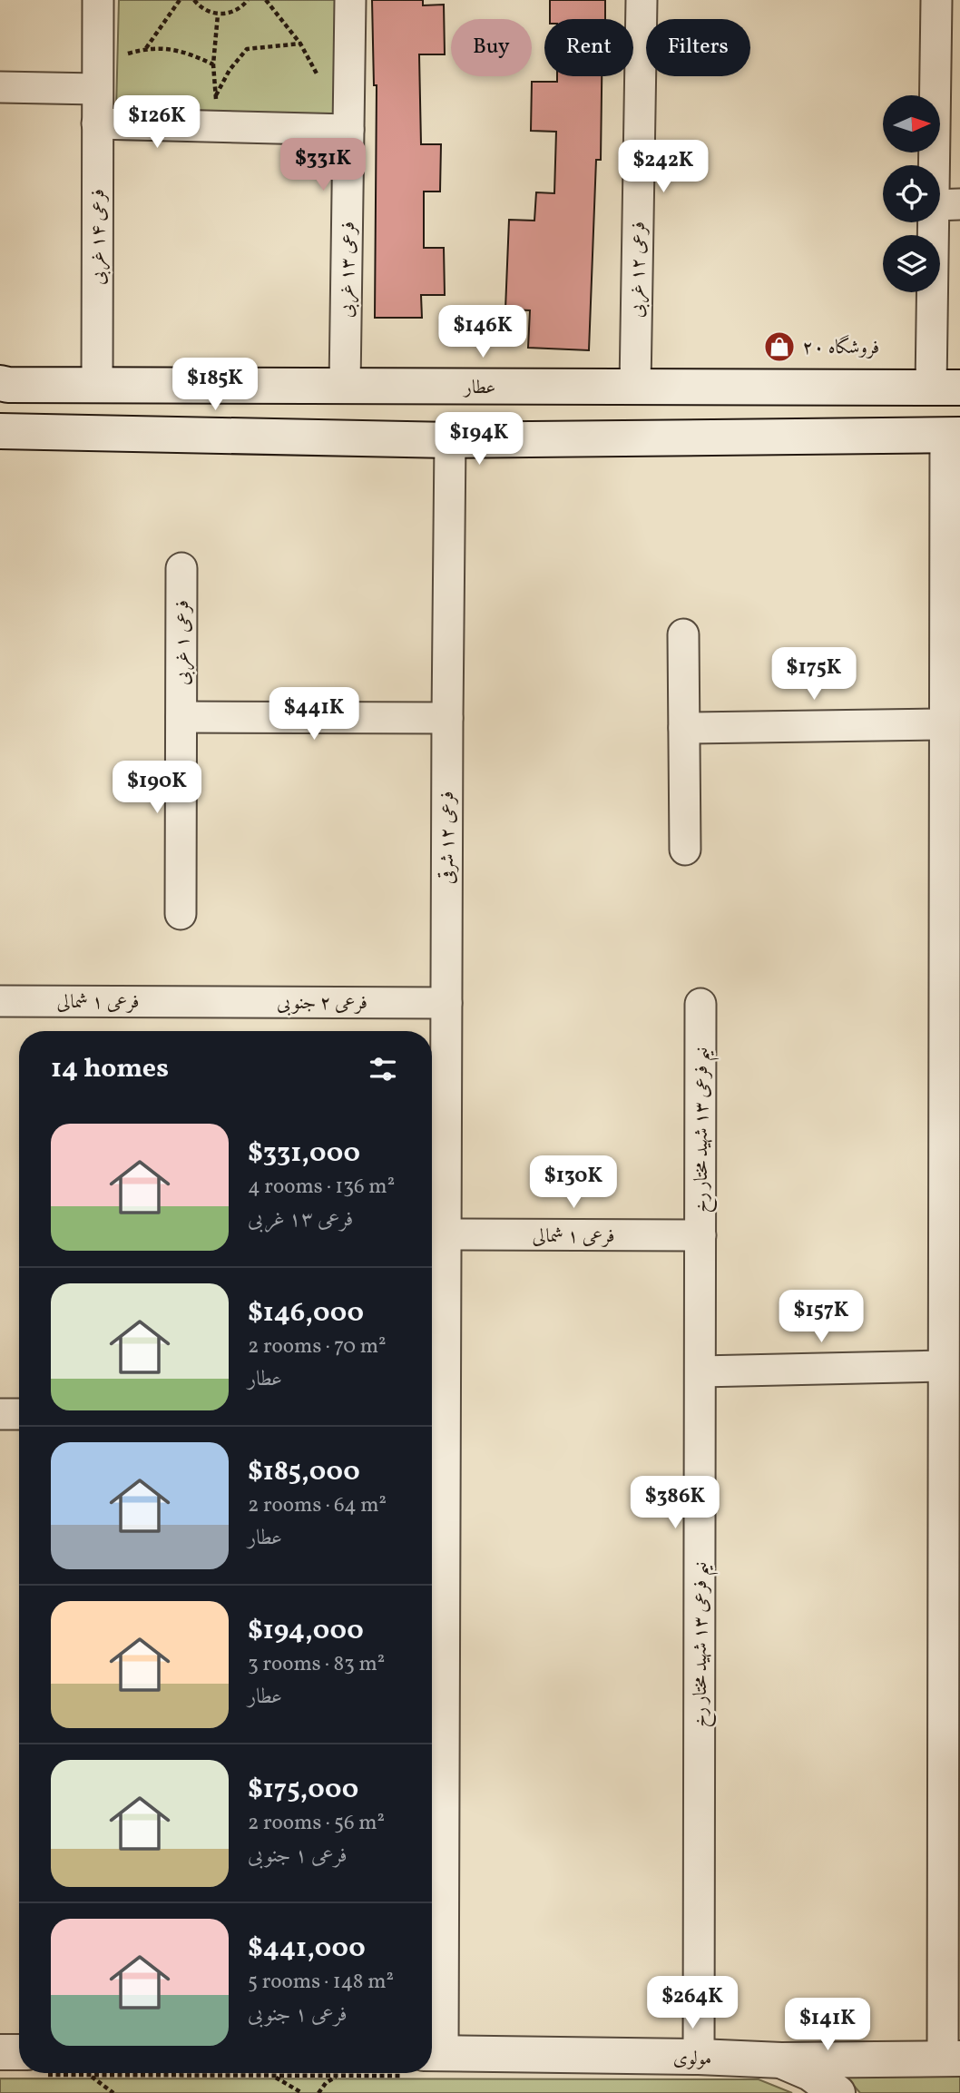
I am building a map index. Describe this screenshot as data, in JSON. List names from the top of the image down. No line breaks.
{"streets":{"main road":["عطار","مولوی"],"street":["فرعی ۱۴ غربی","فرعی ۱۳ غربی","فرعی ۱۲ غربی","فرعی ۱ غربی","فرعی ۱۲ شرقی","فرعی ۱ شمالی","فرعی ۲ جنوبی","نیم فرعی ۱۳ شهید مختار رخ"]},"crossings":[["فرعی ۱۴ غربی","عطار"],["فرعی ۱۳ غربی","عطار"],["فرعی ۱۲ غربی","عطار"],["فرعی ۱۲ شرقی","فرعی ۱ شمالی"],["فرعی ۱۲ شرقی","فرعی ۲ جنوبی"],["فرعی ۱۲ شرقی","مولوی"],["فرعی ۱ شمالی","فرعی ۲ جنوبی"],["فرعی ۱ شمالی","نیم فرعی ۱۳ شهید مختار رخ"],["نیم فرعی ۱۳ شهید مختار رخ","مولوی"]],"places":{"shop":["فروشگاه ۲۰"]},"north":"right","page":{"chip":["Buy","Rent","Filters"],"price":["$126K","$331K","$242K","$146K","$185K","$194K","$175K","$441K","$190K","$130K","$157K","$386K","$264K","$141K"],"heading":"14 homes","list":[{"name":"$331,000","note":"4 rooms · 136 m² · فرعی ۱۳ غربی"},{"name":"$146,000","note":"2 rooms · 70 m² · عطار"},{"name":"$185,000","note":"2 rooms · 64 m² · عطار"},{"name":"$194,000","note":"3 rooms · 83 m² · عطار"},{"name":"$175,000","note":"2 rooms · 56 m² · فرعی ۱ جنوبی"},{"name":"$441,000","note":"5 rooms · 148 m² · فرعی ۱ جنوبی"}]}}
